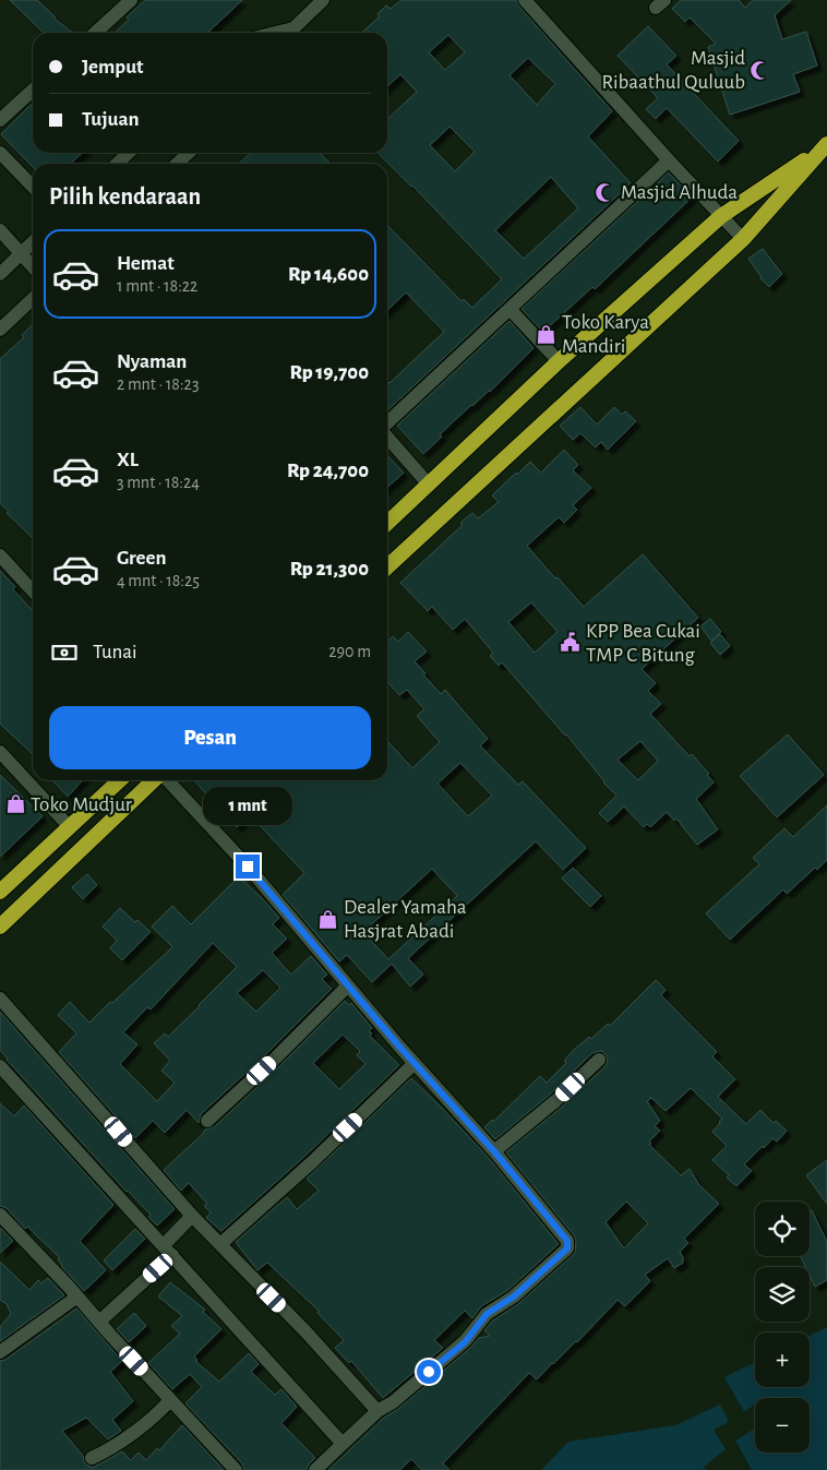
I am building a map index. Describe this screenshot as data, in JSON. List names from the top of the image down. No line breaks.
{"places":{"mosque":["Masjid Ribaathul Quluub","Masjid Alhuda"],"shop":["Toko Karya Mandiri","Toko Mudjur","Dealer Yamaha Hasjrat Abadi"],"public building":["KPP Bea Cukai TMP C Bitung"]},"page":{"banner":["Jemput","Tujuan"],"heading":"Pilih kendaraan","list":[{"name":"Hemat","note":"1 mnt · 18:22","value":"Rp 14,600"},{"name":"Nyaman","note":"2 mnt · 18:23","value":"Rp 19,700"},{"name":"XL","note":"3 mnt · 18:24","value":"Rp 24,700"},{"name":"Green","note":"4 mnt · 18:25","value":"Rp 21,300"}],"pay":["Tunai","290 m"],"buttons":"Pesan","bubble":"1 mnt","map_buttons":["+","−"]}}
